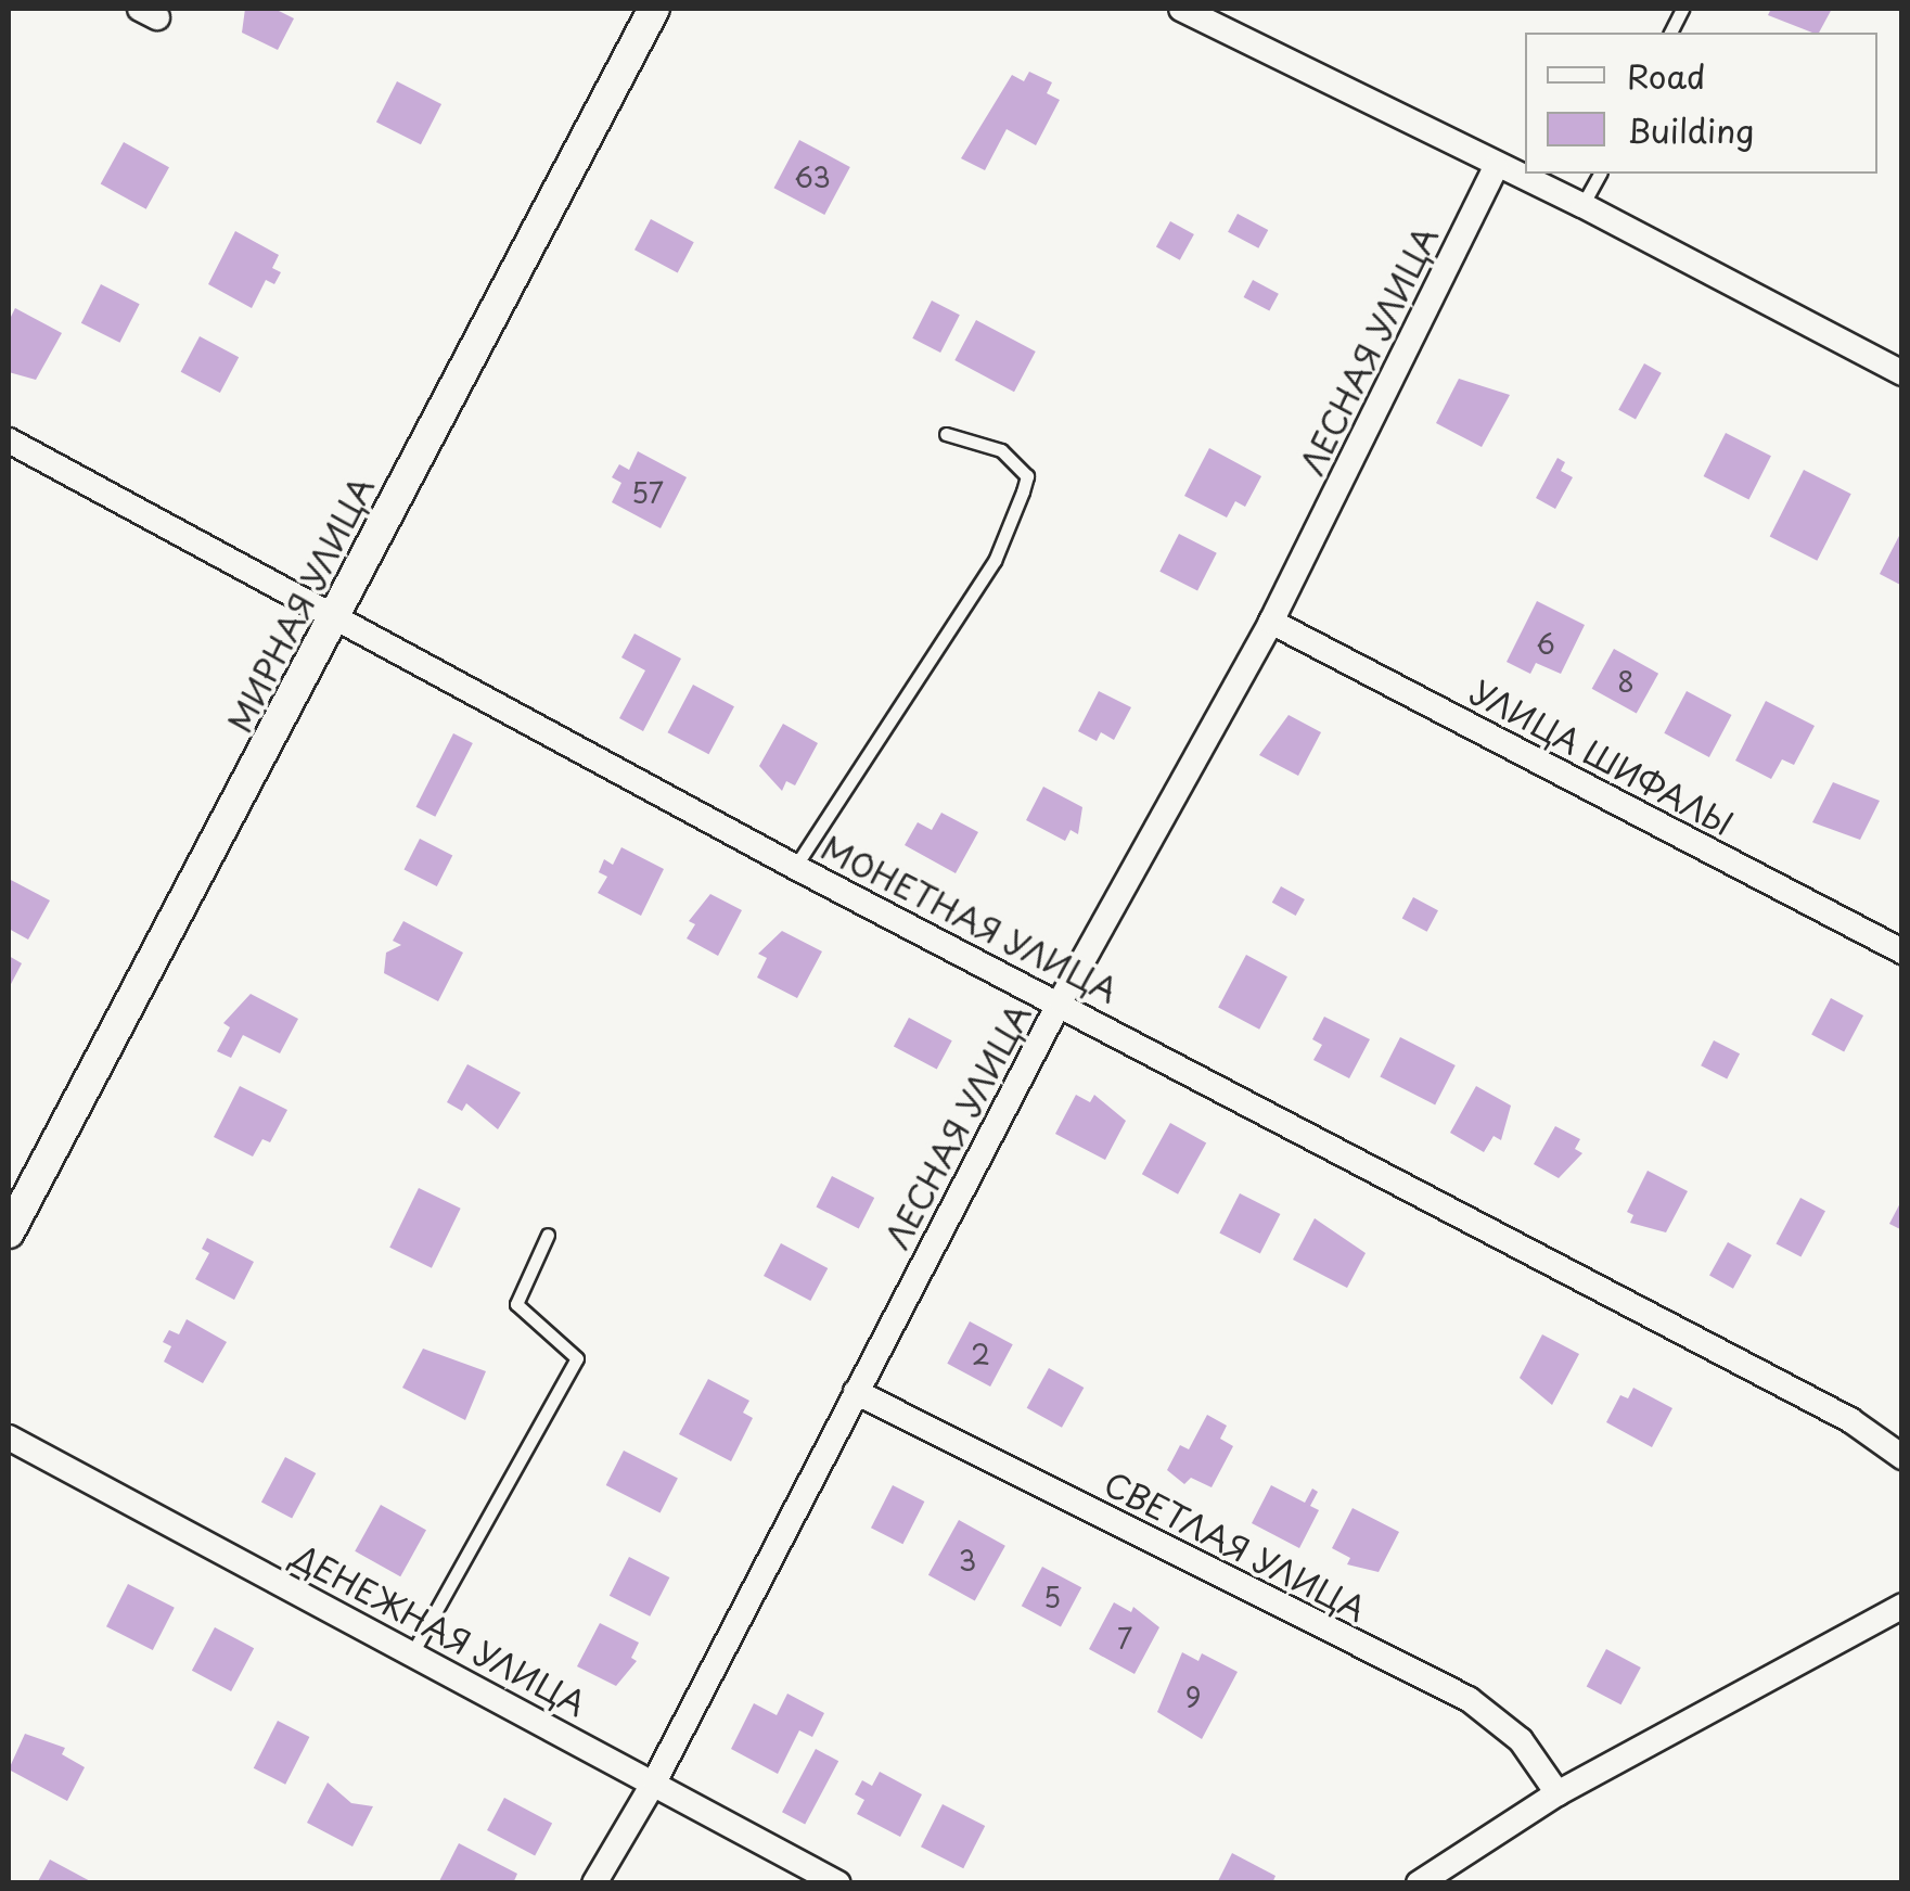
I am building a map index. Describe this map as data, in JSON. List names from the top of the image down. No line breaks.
{"streets":{"street":["ЛЕСНАЯ УЛИЦА","МИРНАЯ УЛИЦА","УЛИЦА ШИФАЛЫ","МОНЕТНАЯ УЛИЦА","СВЕТЛАЯ УЛИЦА","ДЕНЕЖНАЯ УЛИЦА"]},"crossings":[["ЛЕСНАЯ УЛИЦА","УЛИЦА ШИФАЛЫ"],["ЛЕСНАЯ УЛИЦА","МОНЕТНАЯ УЛИЦА"],["ЛЕСНАЯ УЛИЦА","СВЕТЛАЯ УЛИЦА"],["ЛЕСНАЯ УЛИЦА","ДЕНЕЖНАЯ УЛИЦА"],["МИРНАЯ УЛИЦА","МОНЕТНАЯ УЛИЦА"]],"house_numbers":["63","57","6","8","2","3","5","7","9"],"legend":["Road","Building"]}
